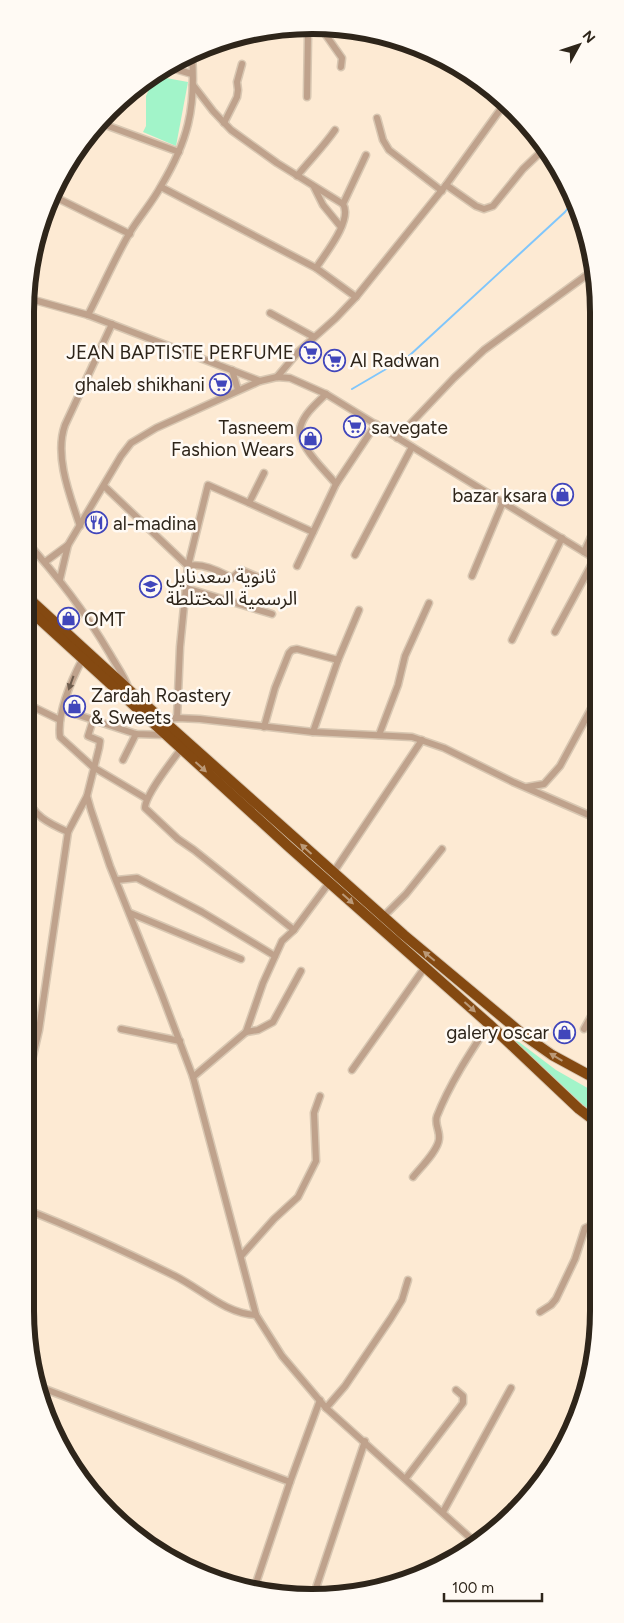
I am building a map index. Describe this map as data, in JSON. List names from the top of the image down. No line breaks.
{"places":{"supermarket":["JEAN BAPTISTE PERFUME","Al Radwan","ghaleb shikhani","savegate"],"shop":["Tasneem Fashion Wears","bazar ksara","OMT","Zardah Roastery & Sweets","galery oscar"],"restaurant":["al-madina"],"school or university":["ثانوية سعدنايل الرسمية المختلطة"]},"scale_bar":"100 m","north":"top right"}
